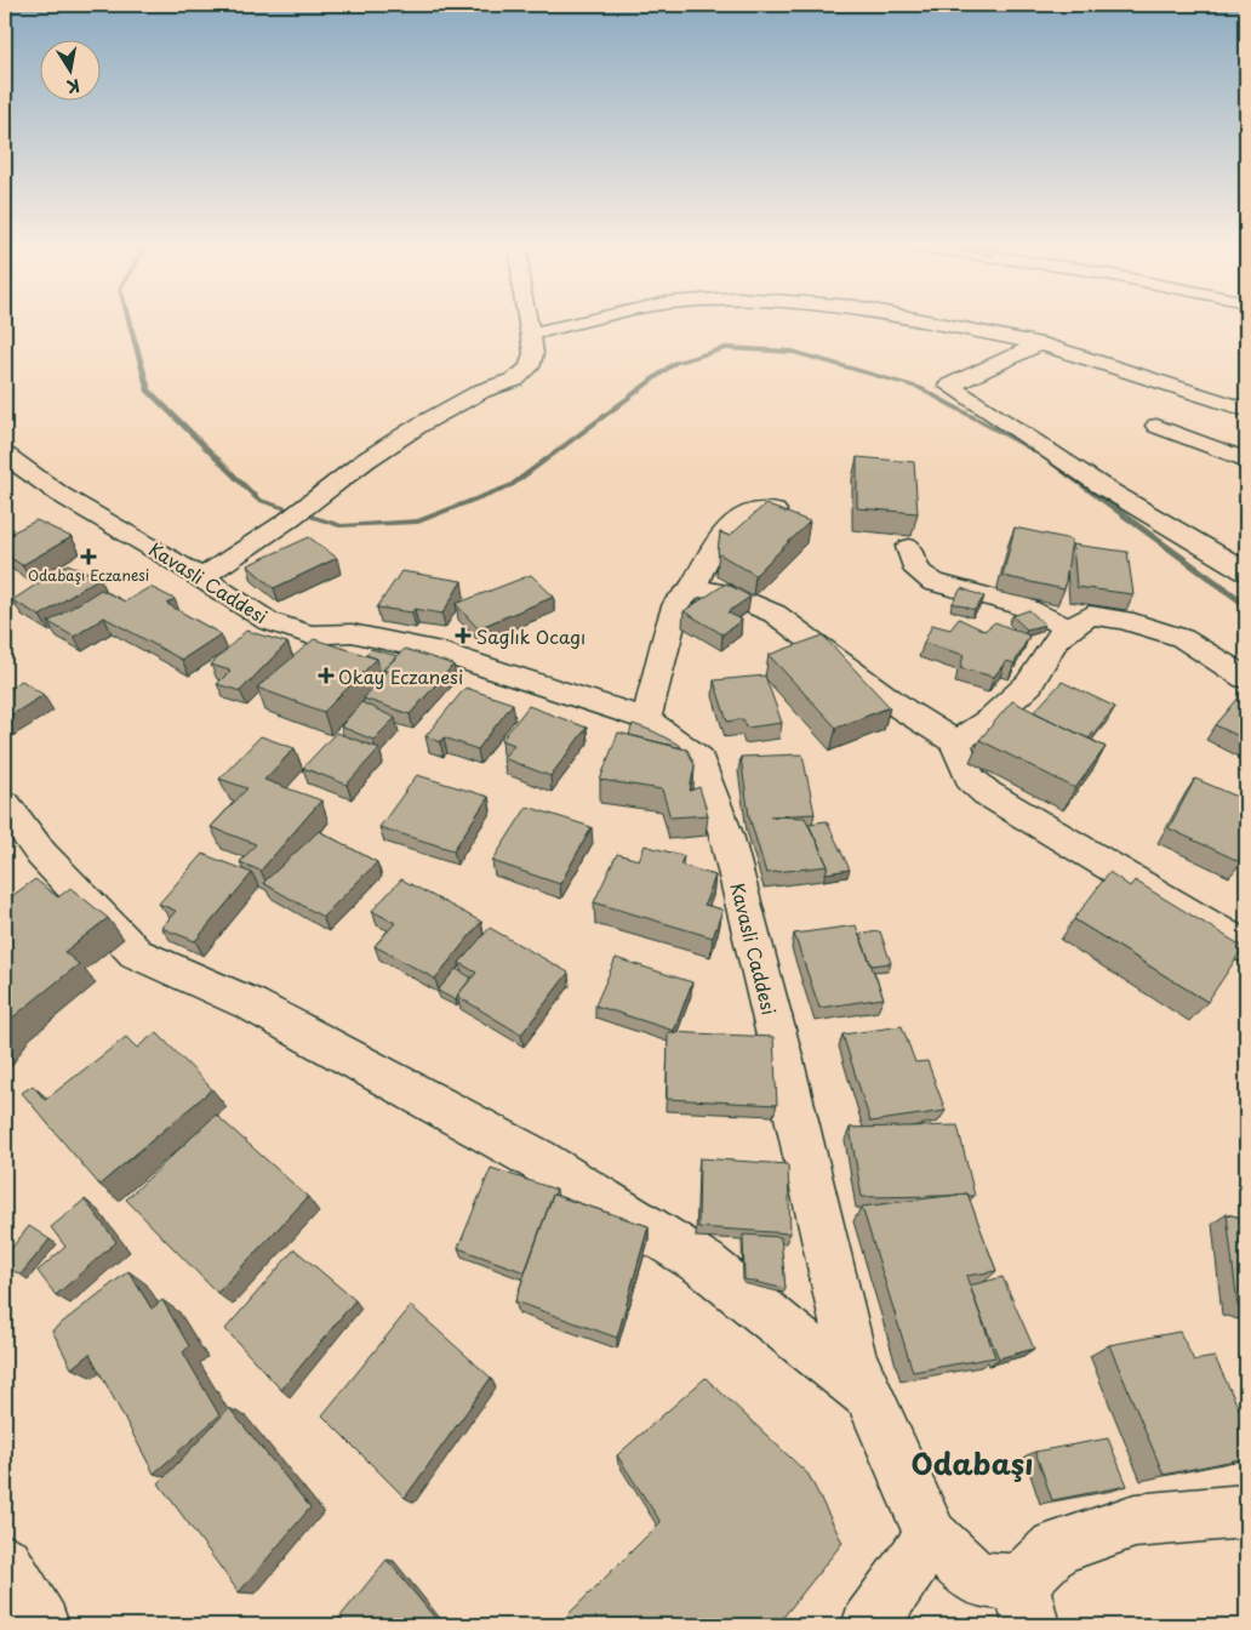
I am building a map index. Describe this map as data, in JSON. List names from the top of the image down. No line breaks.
{"streets":{"street":["Kavasli Caddesi"]},"districts":["Odabaşı"],"places":{"health":["Odabaşı Eczanesi","Saglık Ocagı","Okay Eczanesi"]},"north":"bottom"}
